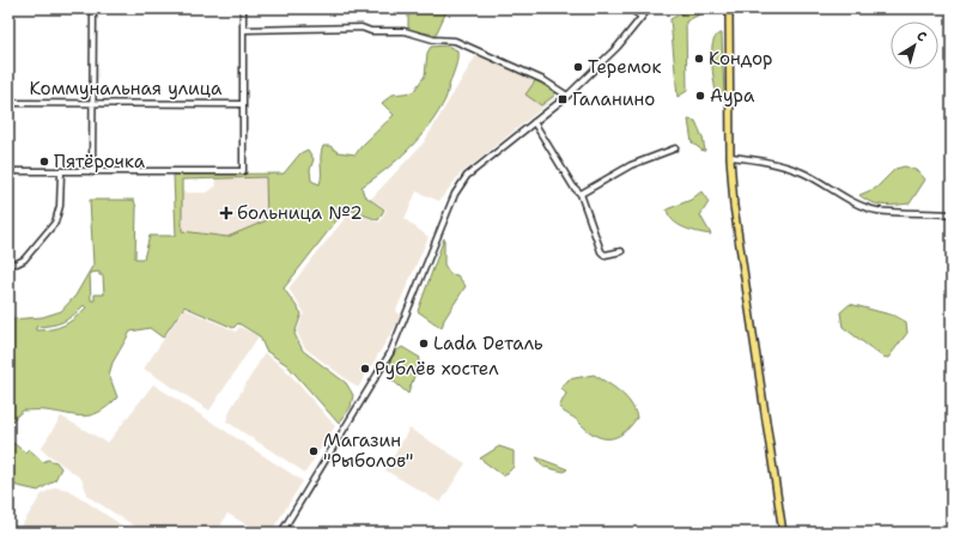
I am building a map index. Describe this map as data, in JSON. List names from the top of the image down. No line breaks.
{"streets":{"street":["Коммунальная улица"]},"places":{"other":["Кондор","Теремок","Аура","Пятёрочка","Lada Dеталь","Рублёв хостел","Магазин \"Рыболов\""],"transit":["Галанино"],"health":["больница №2"]},"north":"top right"}
